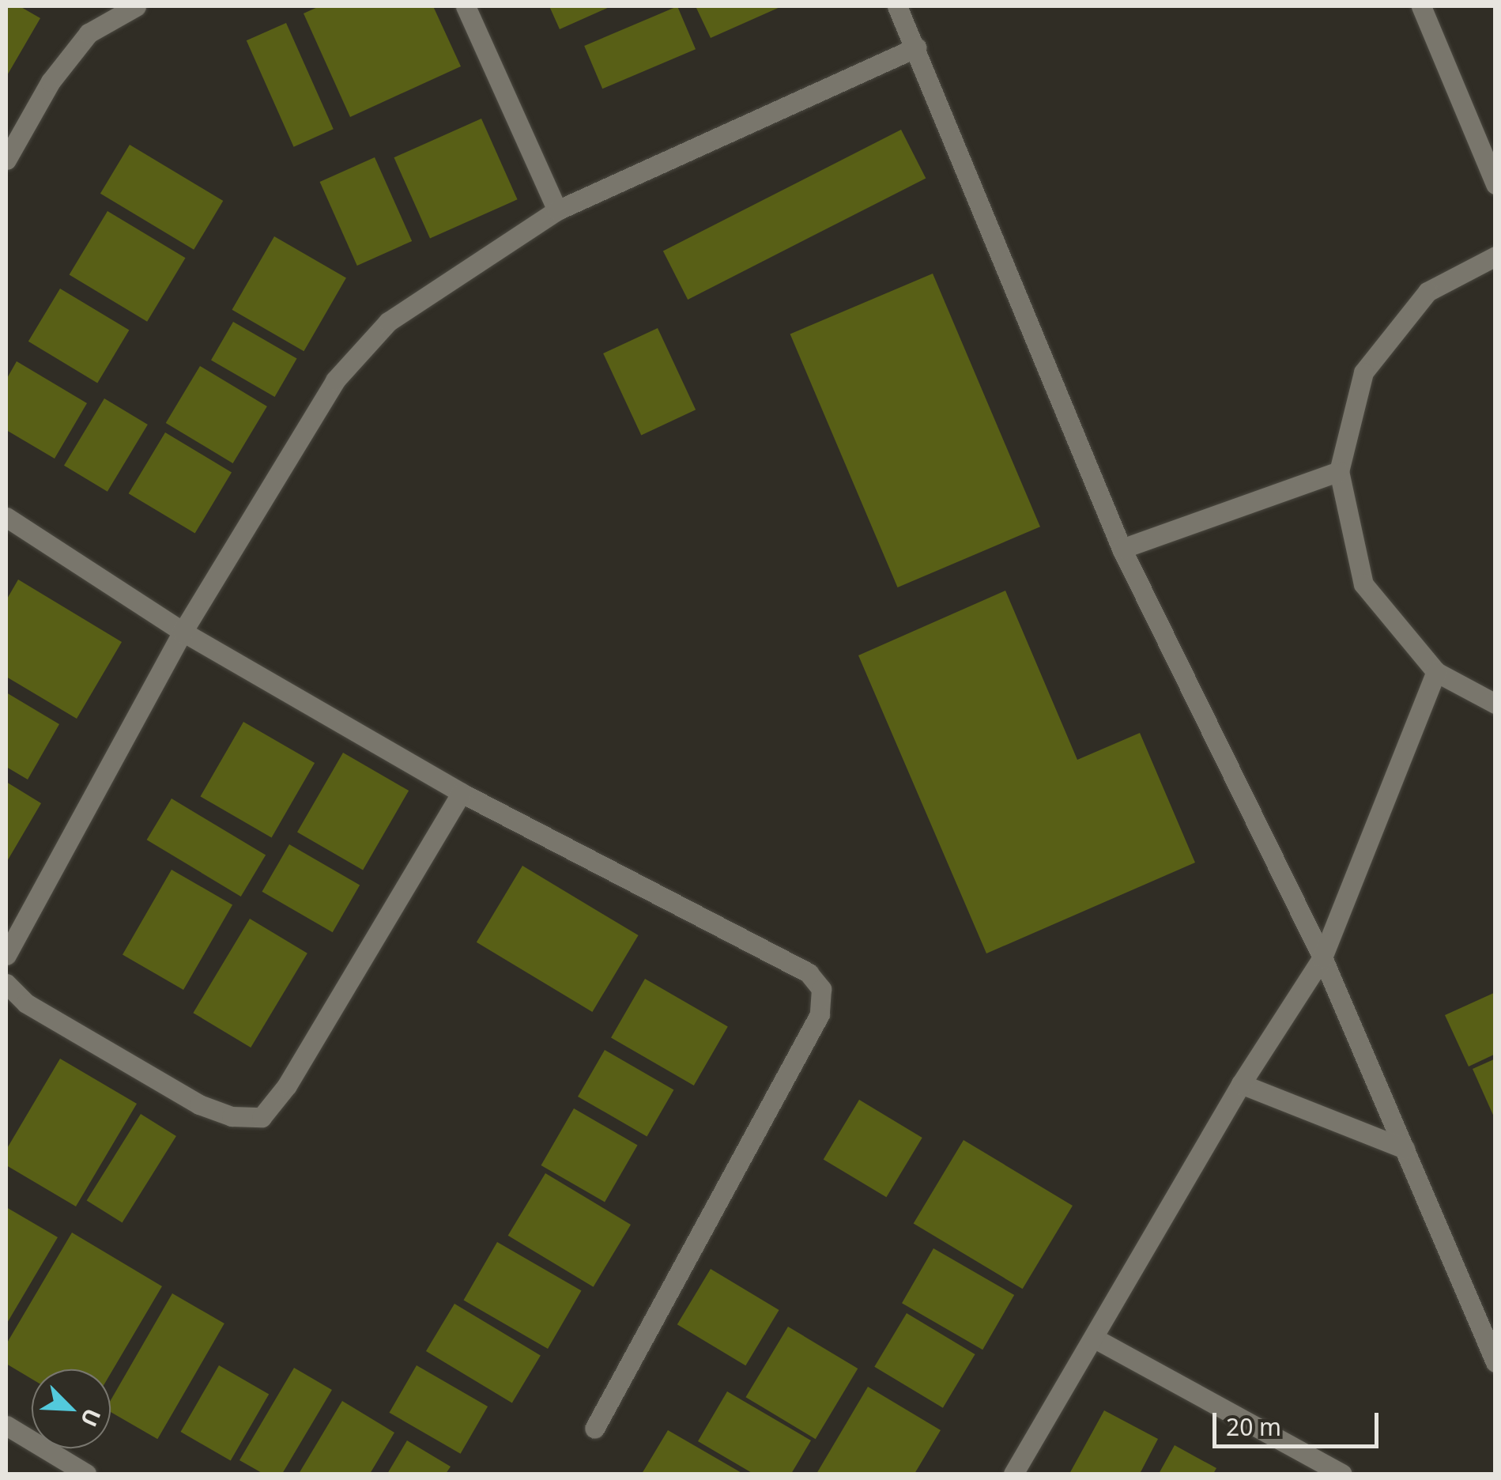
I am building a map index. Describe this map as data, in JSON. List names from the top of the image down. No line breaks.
{"scale_bar":"20 m","north":"bottom right"}
